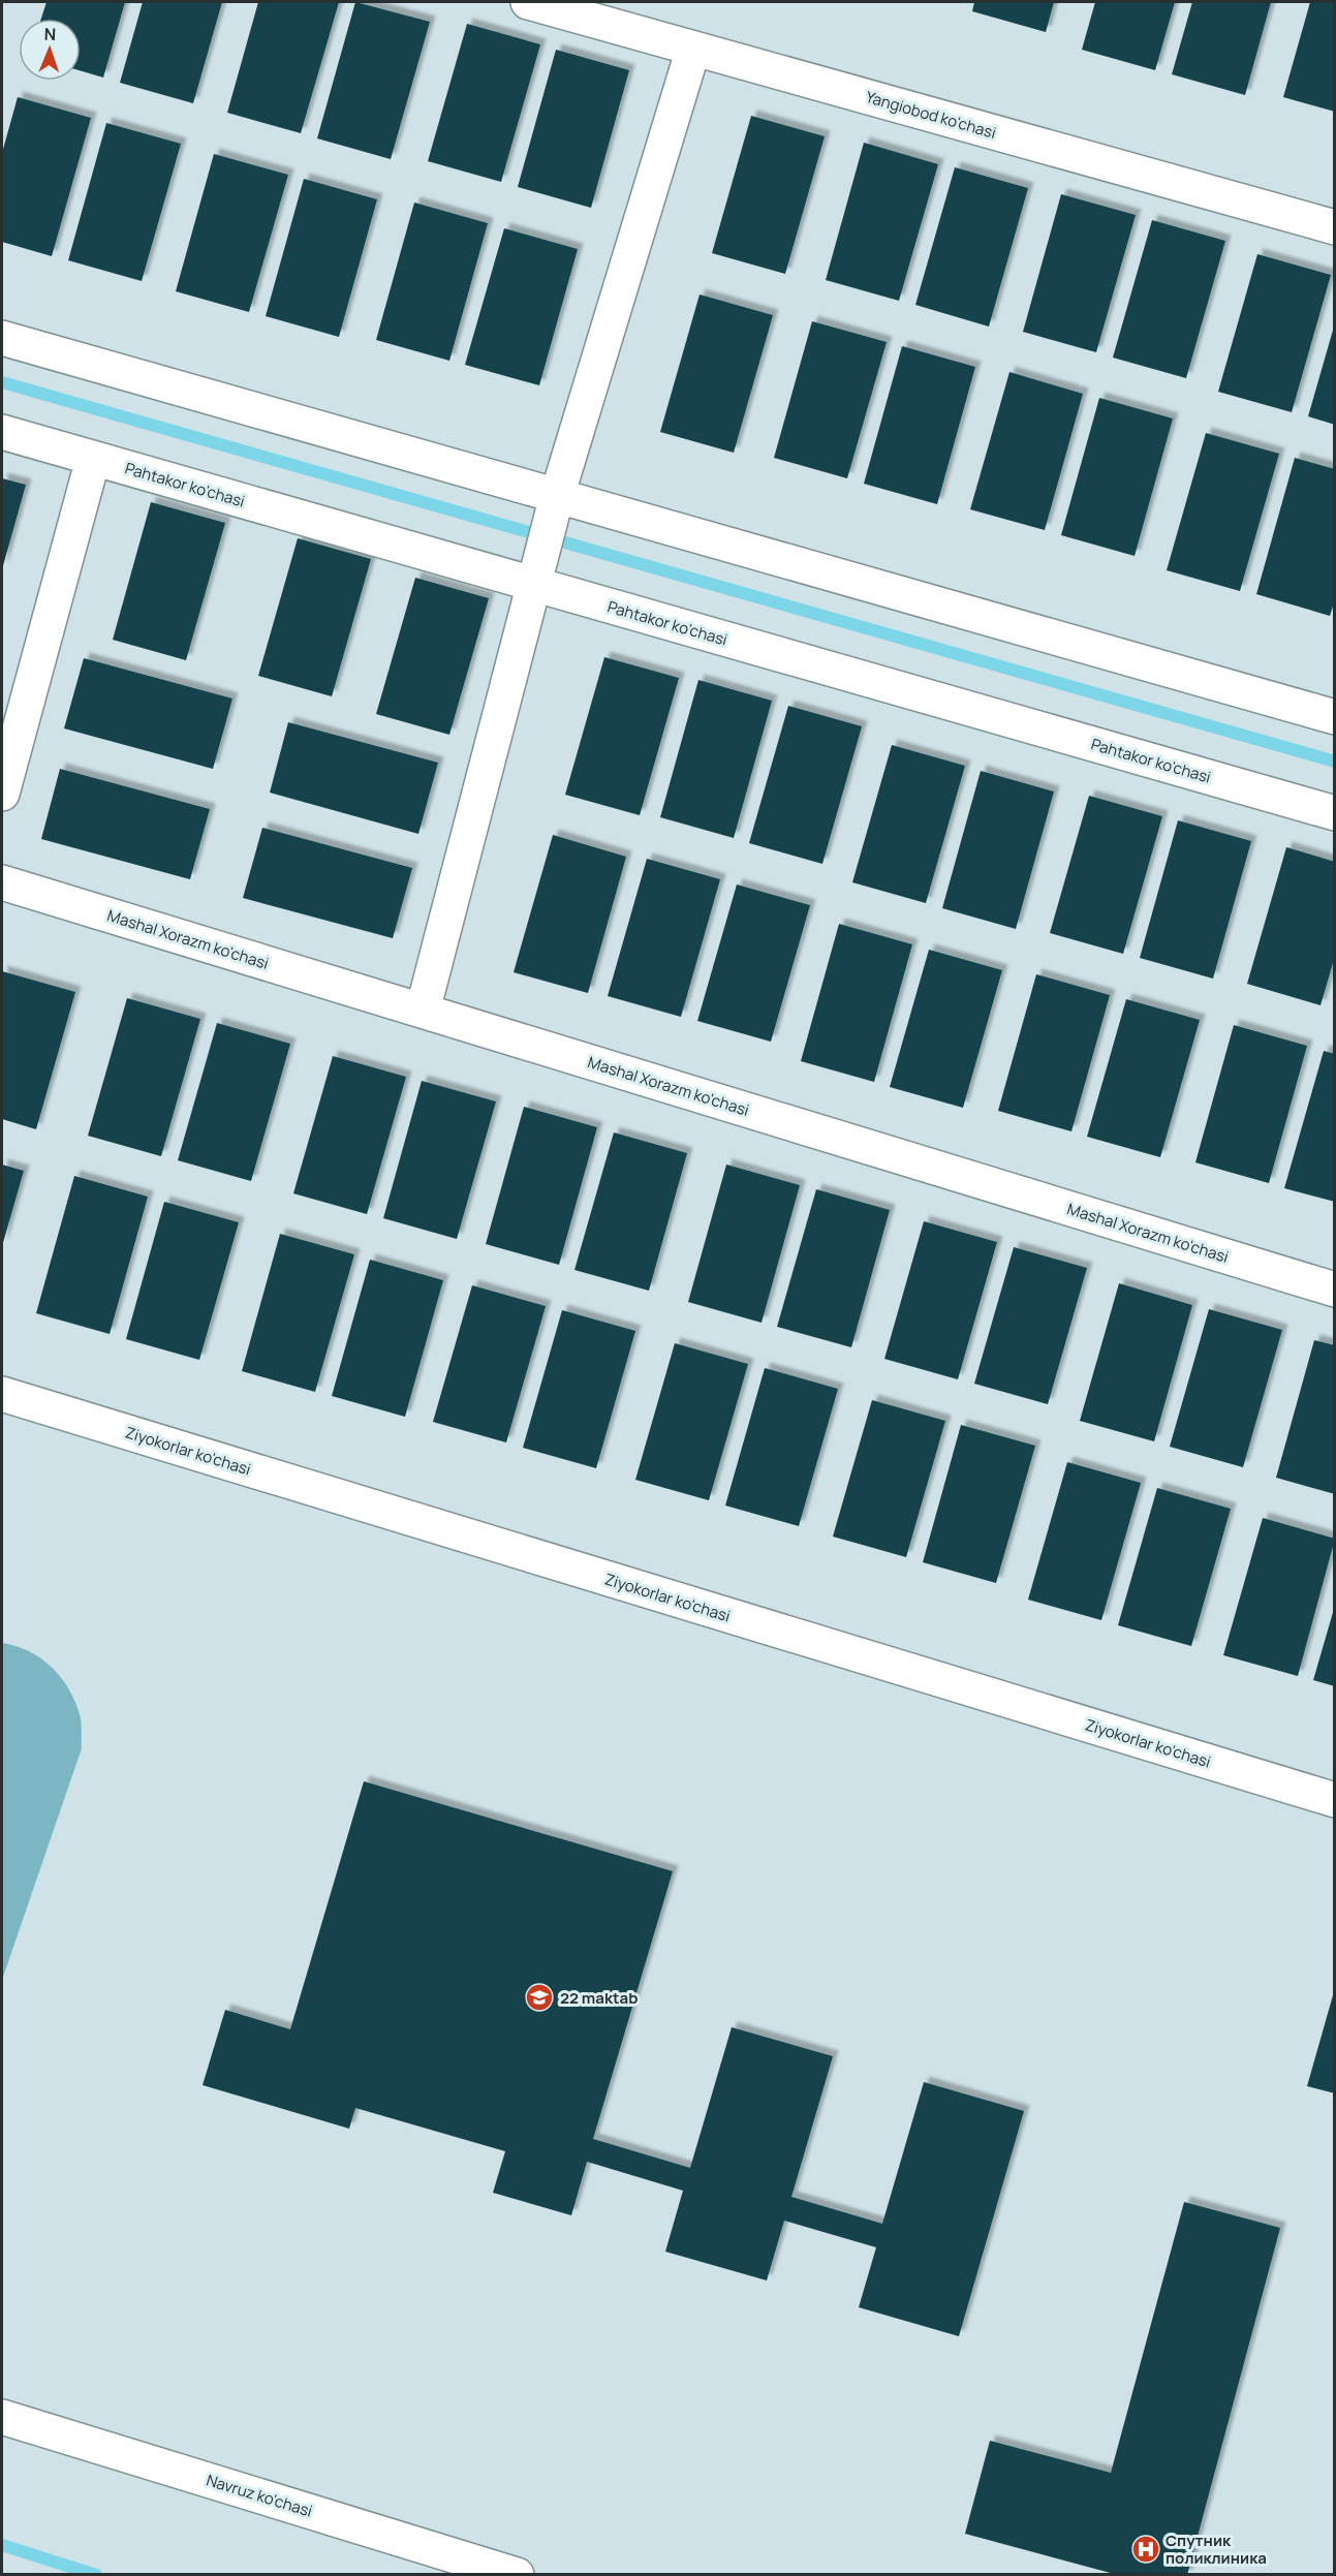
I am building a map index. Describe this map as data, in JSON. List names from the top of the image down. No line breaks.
{"streets":{"street":["Yangiobod ko'chasi","Pahtakor ko'chasi","Mashal Xorazm ko'chasi","Ziyokorlar ko'chasi","Navruz ko'chasi"]},"places":{"school or university":["22 maktab"],"hospital":["Спутник поликлиника"]},"north":"top"}
